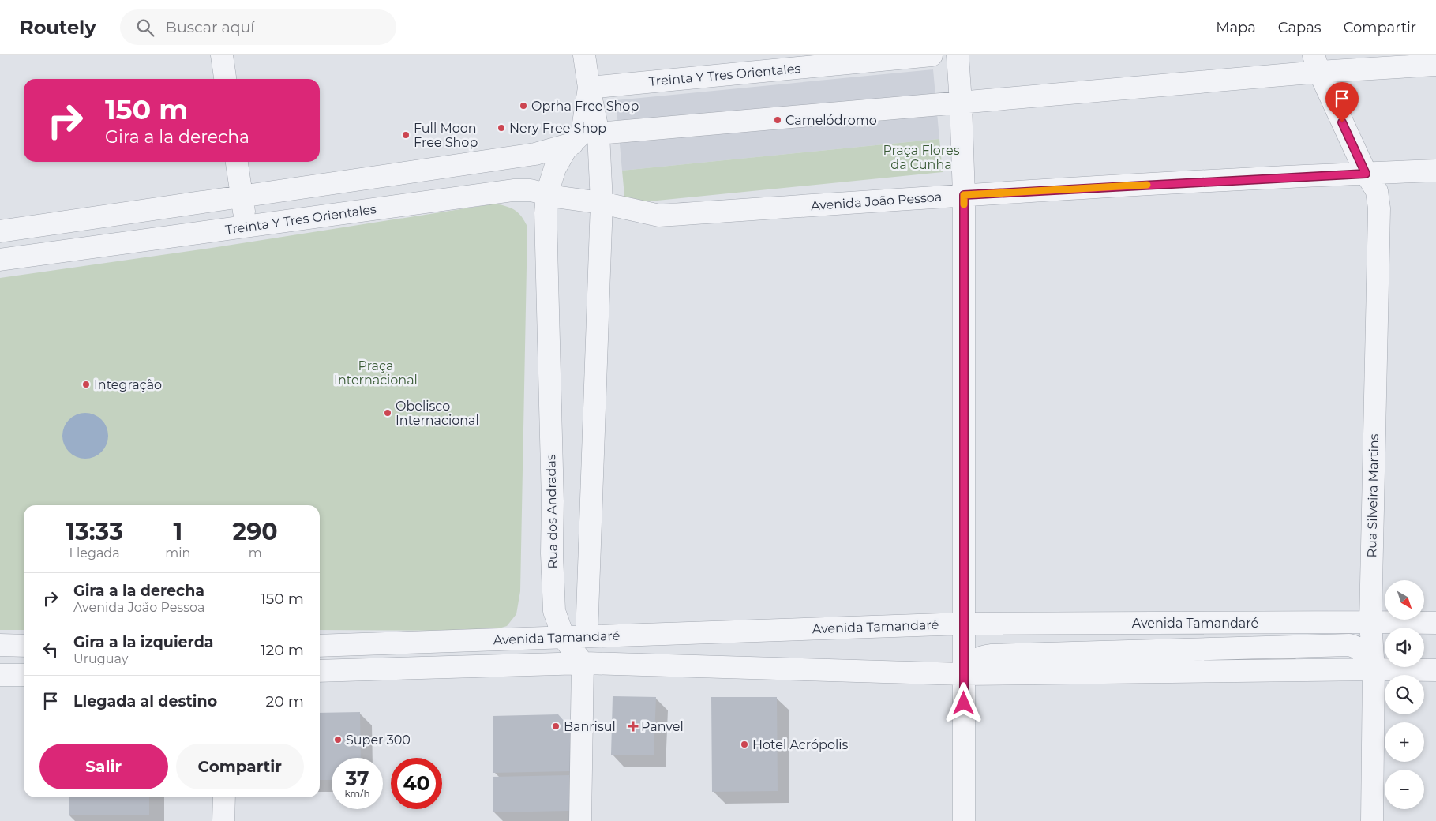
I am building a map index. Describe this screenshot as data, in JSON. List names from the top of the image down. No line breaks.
{"streets":{"street":["Treinta Y Tres Orientales","Avenida João Pessoa","Rua Silveira Martins","Rua dos Andradas","Avenida Tamandaré"]},"crossings":[["Treinta Y Tres Orientales","Avenida João Pessoa"],["Treinta Y Tres Orientales","Rua dos Andradas"],["Avenida João Pessoa","Rua Silveira Martins"],["Rua Silveira Martins","Avenida Tamandaré"],["Rua dos Andradas","Avenida Tamandaré"]],"parks":["Praça Flores da Cunha","Praça Internacional"],"places":{"other":["Oprha Free Shop","Camelódromo","Nery Free Shop","Full Moon Free Shop","Integração","Obelisco Internacional","Banrisul","Super 300","Hotel Acrópolis"],"health":["Panvel"]},"north":"bottom right","page":{"header":"Routely","search":"Buscar aquí","nav":["Mapa","Capas","Compartir"],"turn":["150 m","Gira a la derecha"],"eta":["13:33","Llegada","1","min","290","m"],"list":[{"name":"Gira a la derecha","note":"Avenida João Pessoa","value":"150 m"},{"name":"Gira a la izquierda","note":"Uruguay","value":"120 m"},{"name":"Llegada al destino","value":"20 m"}],"map_buttons":["+","−"],"buttons":["Salir","Compartir"],"speed":"37 km/h","limit":"40"}}
